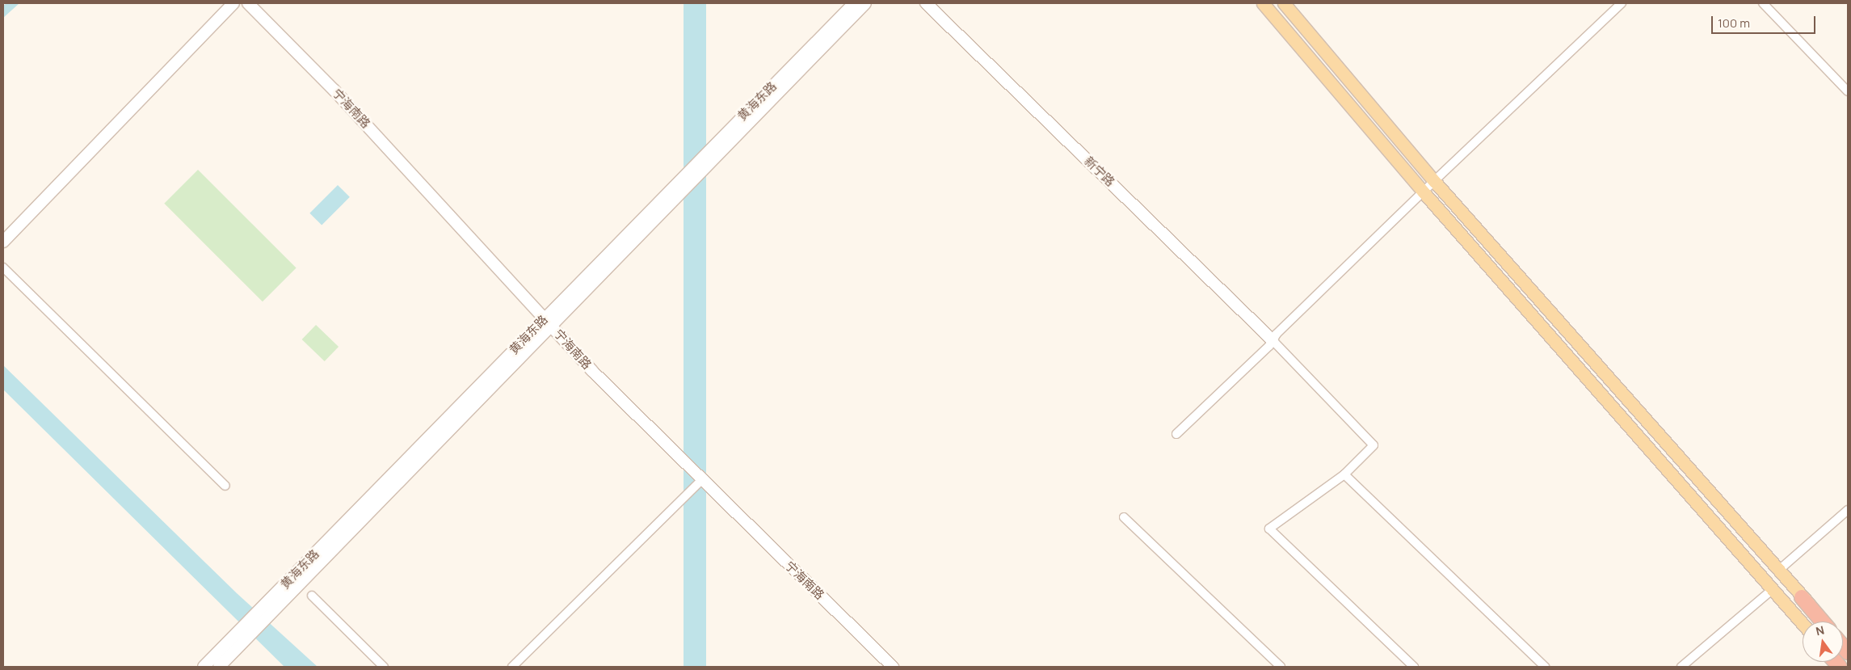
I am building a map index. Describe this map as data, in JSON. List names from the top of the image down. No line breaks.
{"streets":{"street":["黄海东路","宁海南路","新宁路"]},"crossings":[["黄海东路","宁海南路"]],"scale_bar":"100 m","north":"top"}
